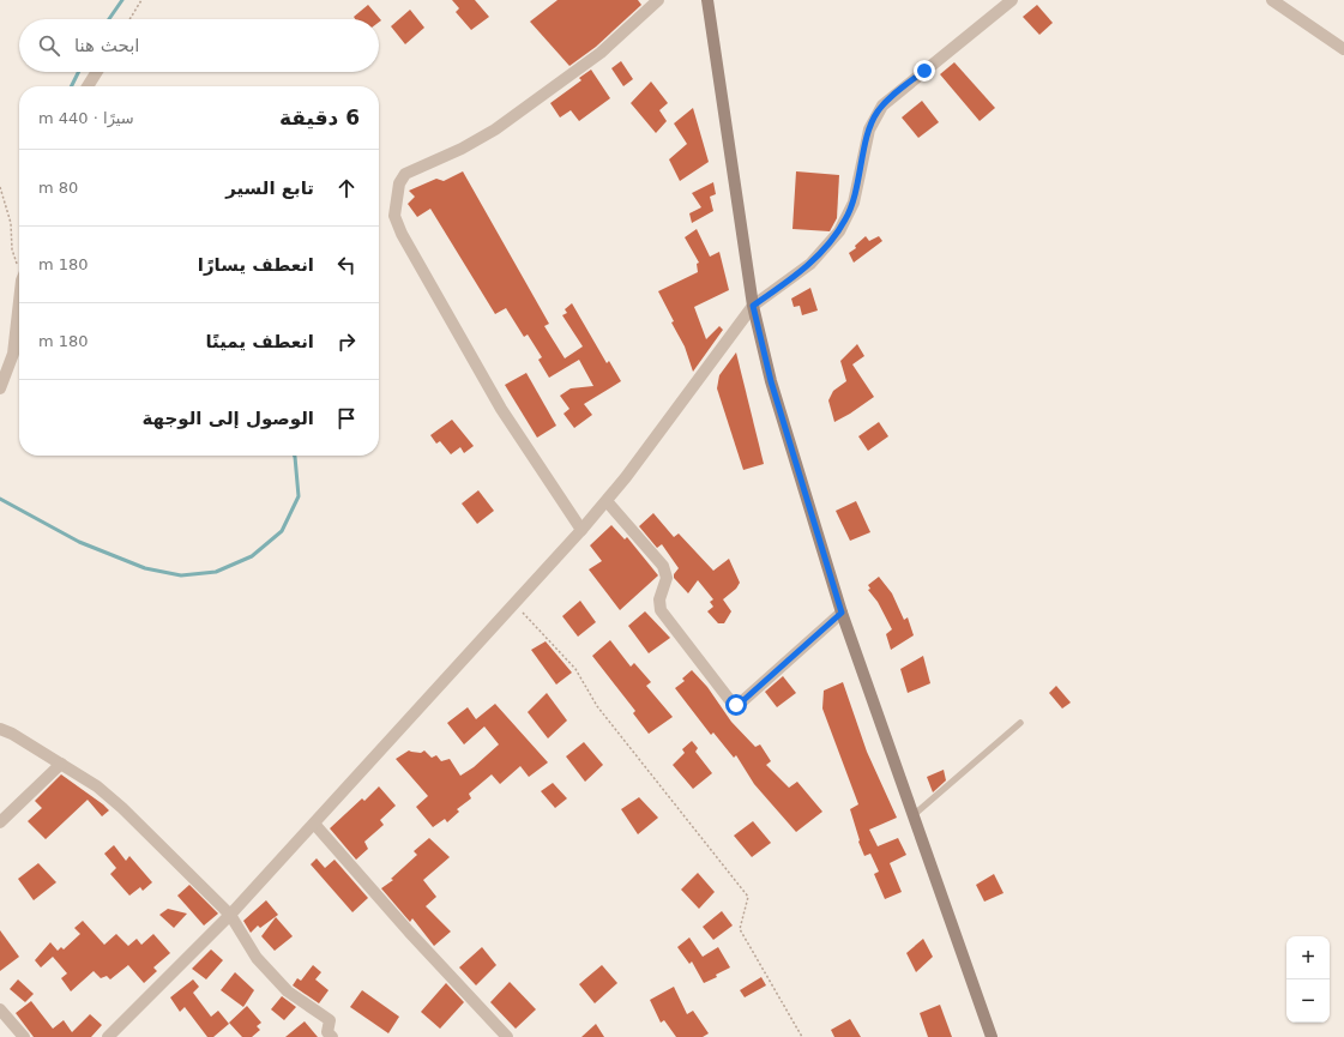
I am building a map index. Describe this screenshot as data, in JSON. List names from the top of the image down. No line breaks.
{"page":{"search":"ابحث هنا","heading":["6 دقيقة","سيرًا · 440 m"],"list":[["تابع السير","80 m"],["انعطف يسارًا","180 m"],["انعطف يمينًا","180 m"],"الوصول إلى الوجهة"],"map_buttons":["+","−"]}}
